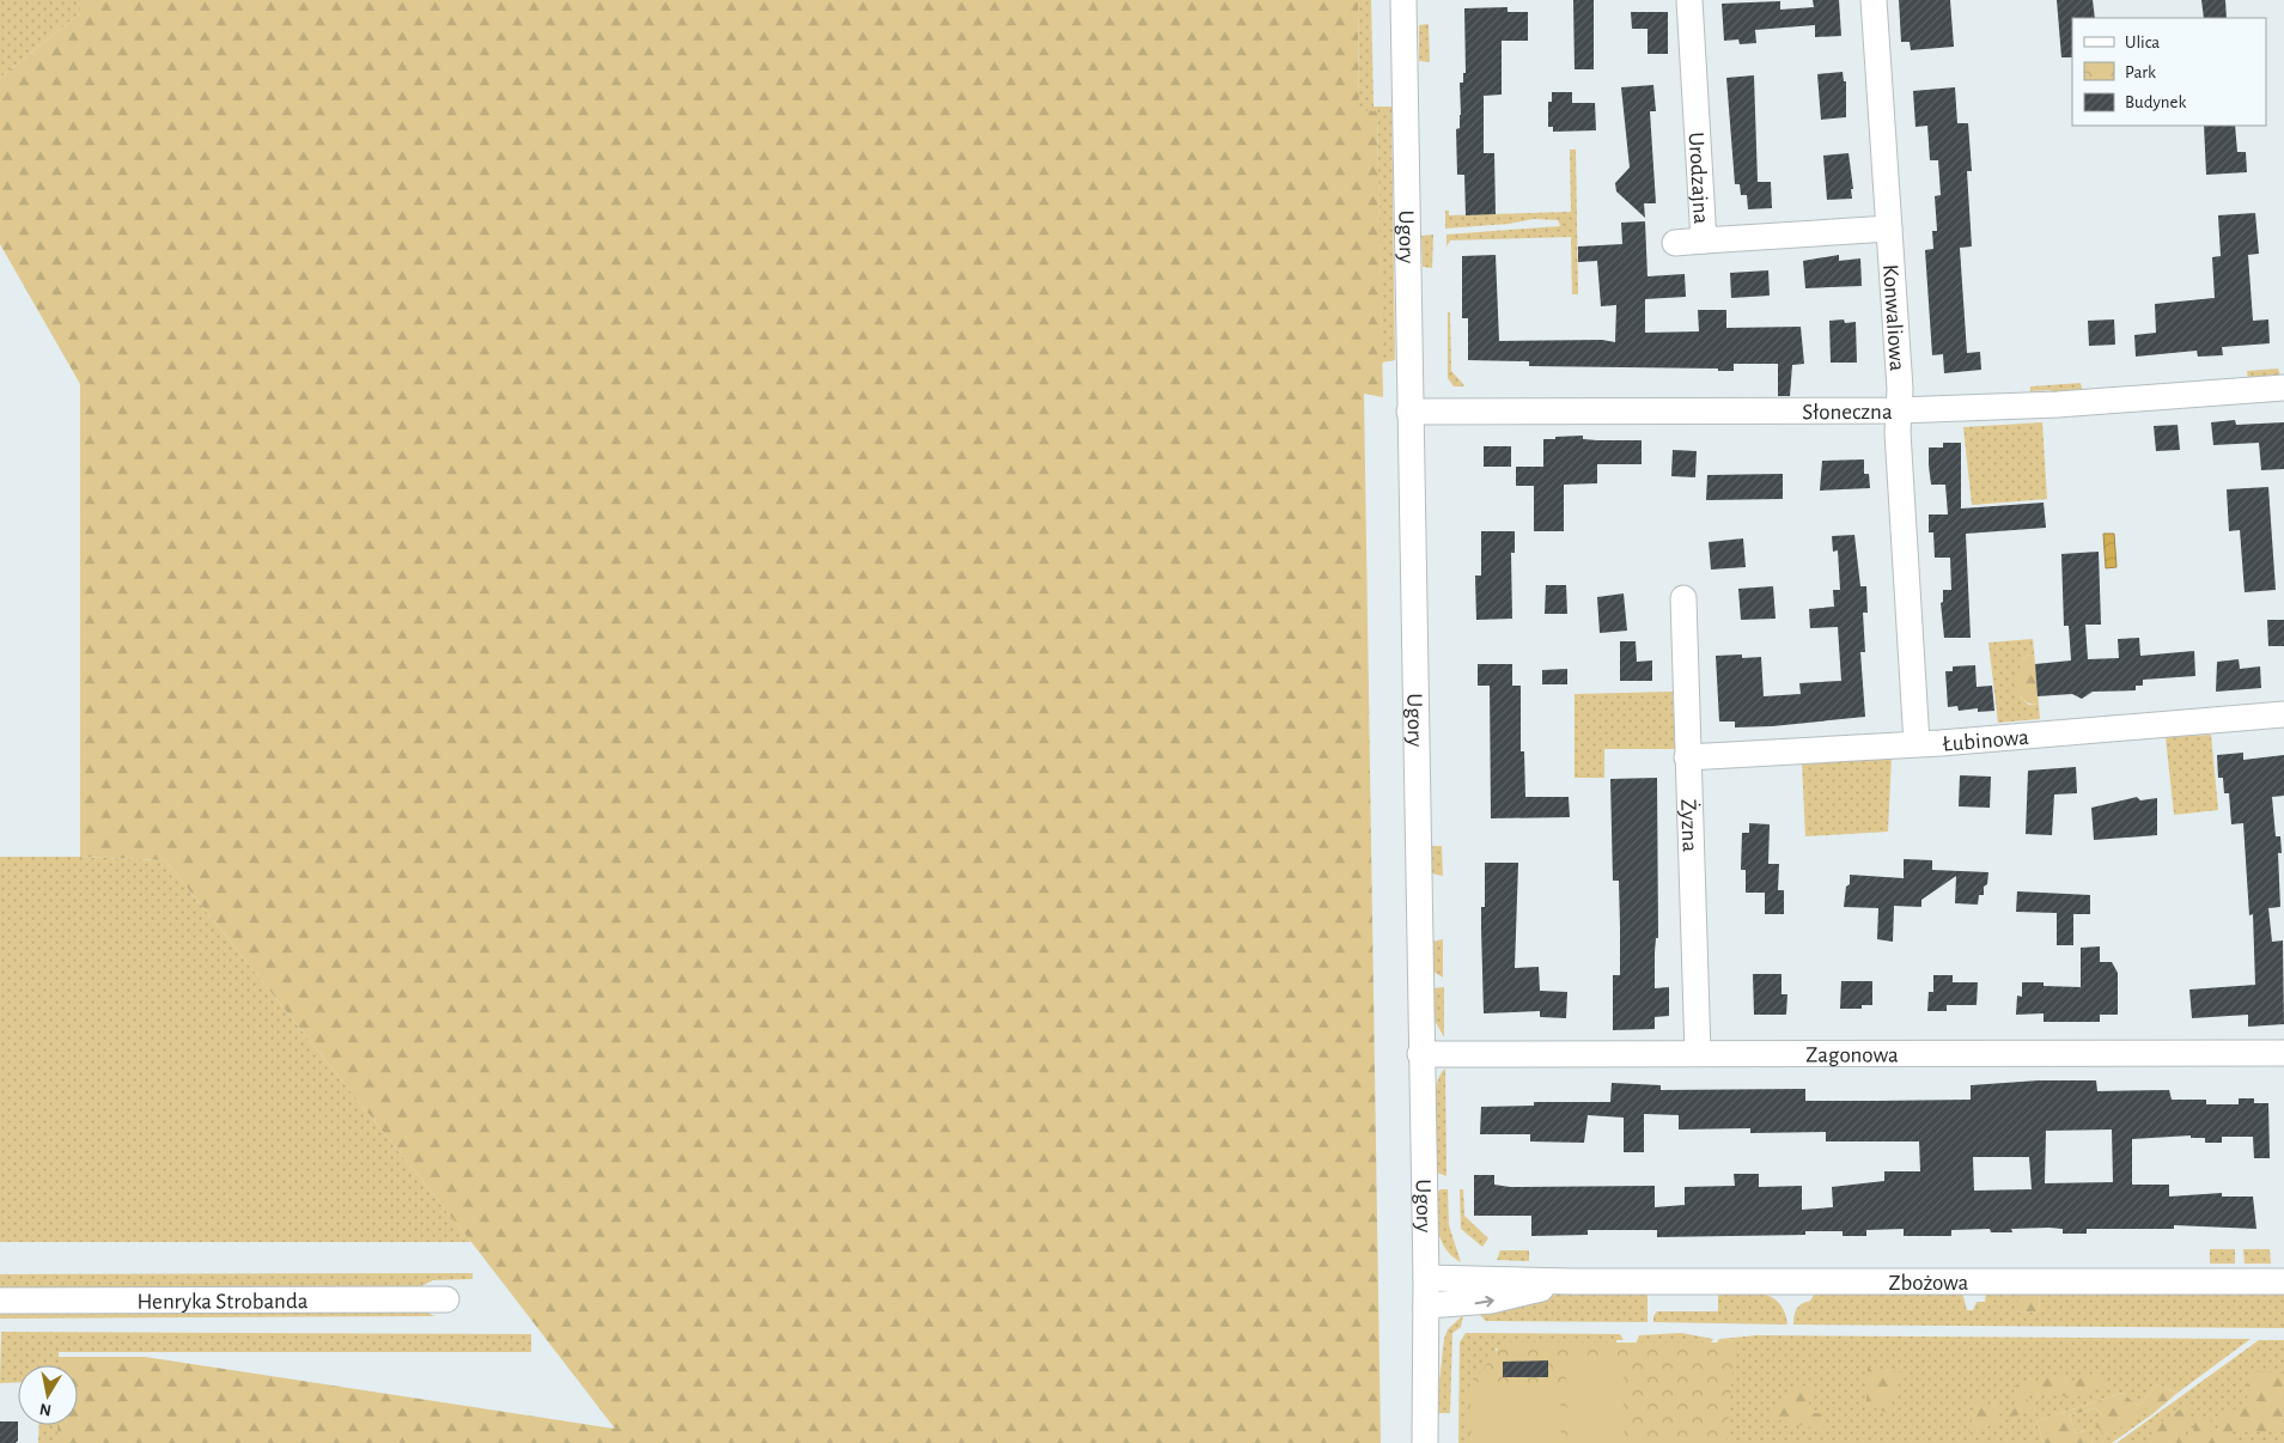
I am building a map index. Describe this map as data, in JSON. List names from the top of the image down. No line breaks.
{"streets":{"street":["Urodzajna","Ugory","Konwaliowa","Słoneczna","Łubinowa","Żyzna","Zagonowa","Zbożowa","Henryka Strobanda"]},"crossings":[["Urodzajna","Konwaliowa"],["Ugory","Słoneczna"],["Ugory","Zagonowa"],["Ugory","Zbożowa"],["Konwaliowa","Słoneczna"],["Konwaliowa","Łubinowa"],["Łubinowa","Żyzna"],["Żyzna","Zagonowa"]],"legend":["Ulica","Park","Budynek"],"north":"bottom"}
